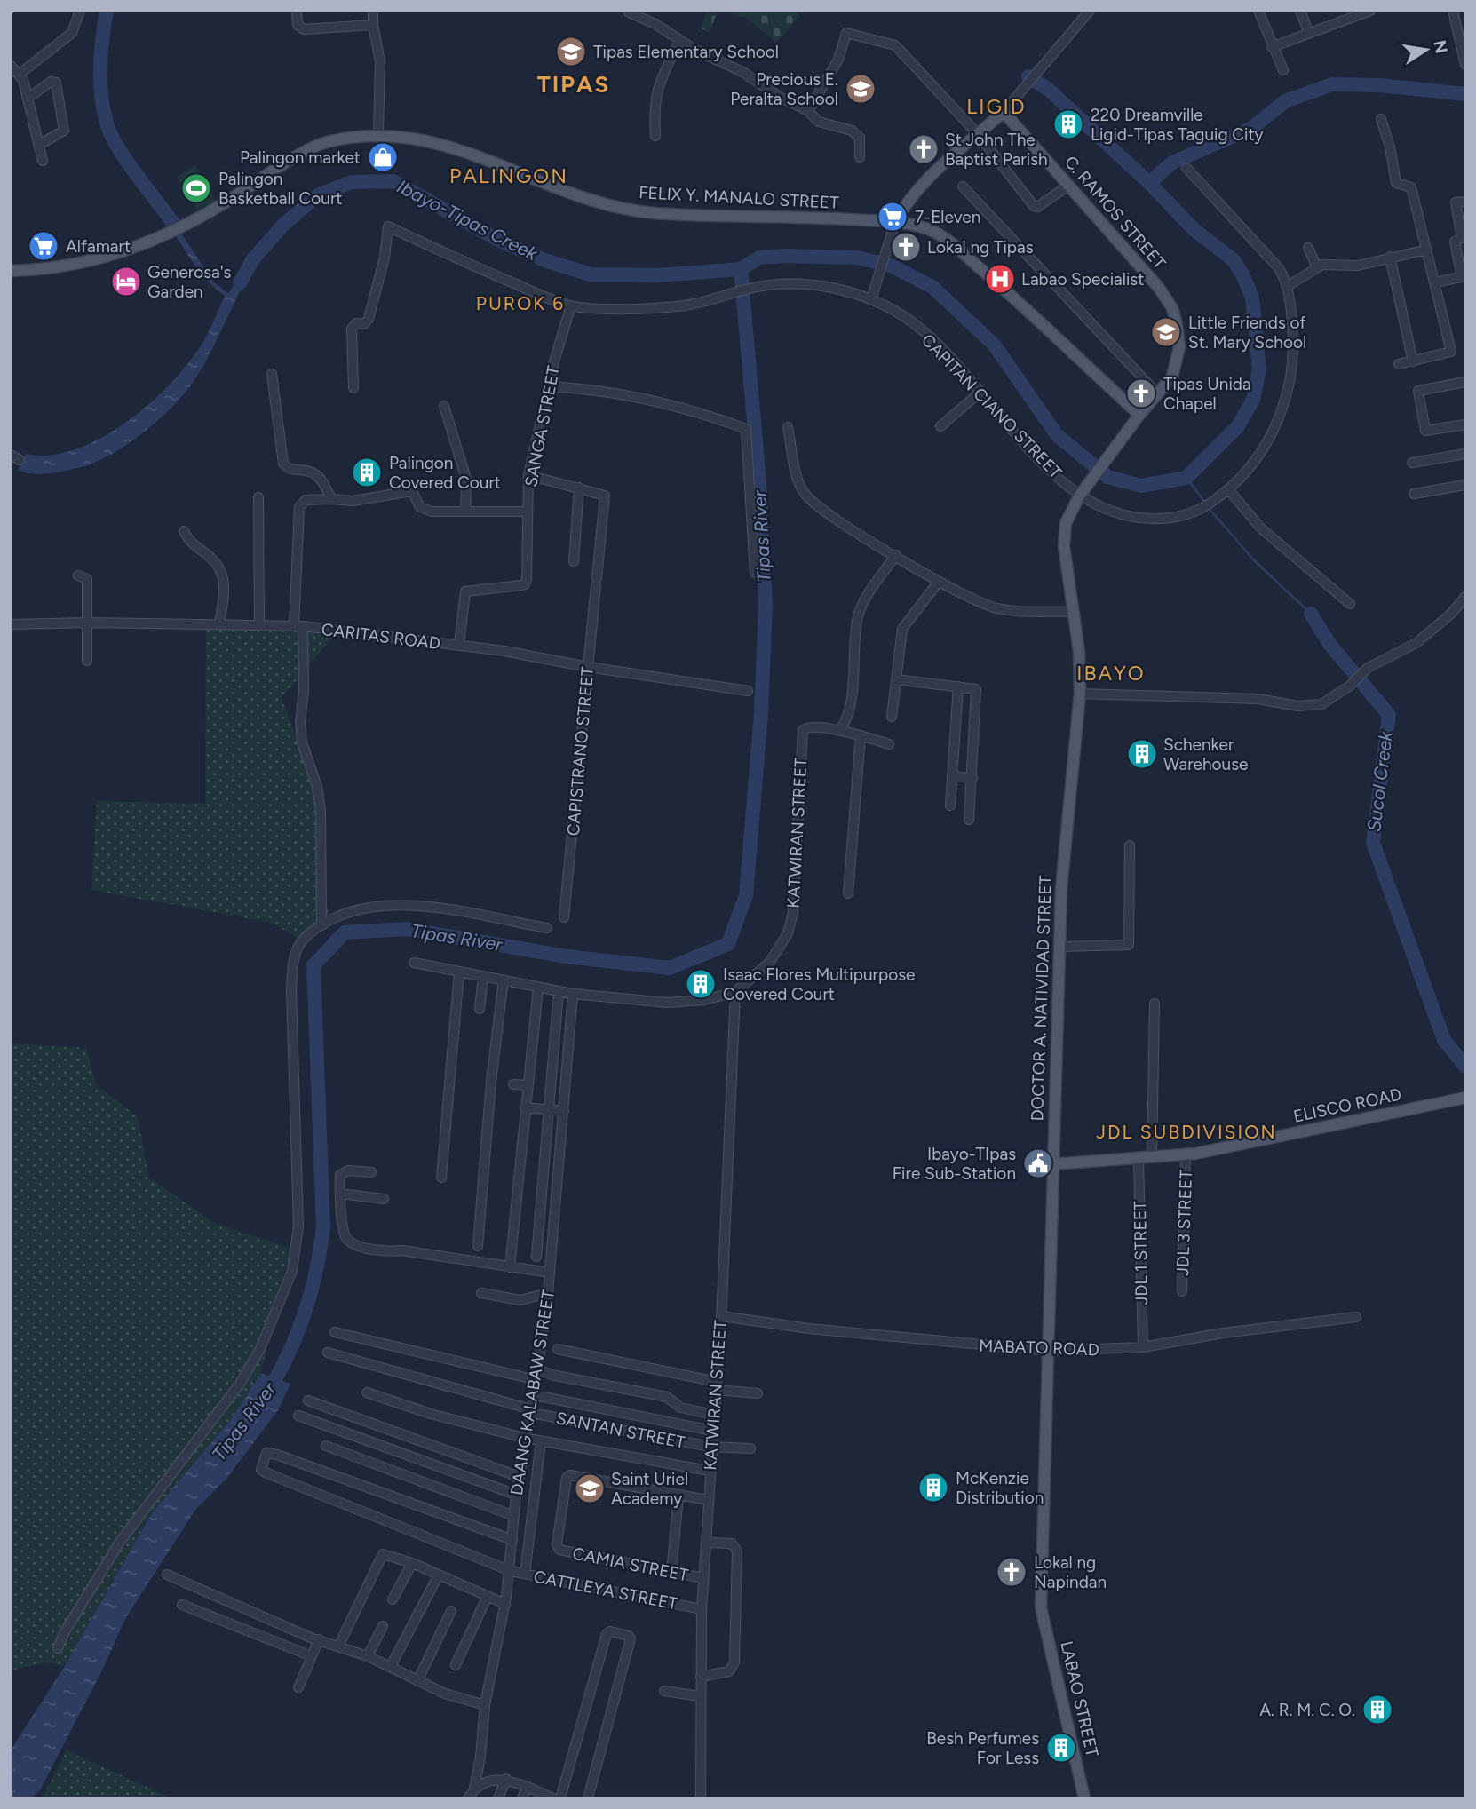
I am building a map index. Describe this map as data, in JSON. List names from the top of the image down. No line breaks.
{"streets":{"main road":["FELIX Y. MANALO STREET","C. RAMOS STREET","DOCTOR A. NATIVIDAD STREET","ELISCO ROAD","LABAO STREET"],"street":["CAPITAN CIANO STREET","SANGA STREET","CARITAS ROAD","CAPISTRANO STREET","KATWIRAN STREET","JDL 3 STREET","JDL 1 STREET","MABATO ROAD","DAANG KALABAW STREET","SANTAN STREET","CAMIA STREET","CATTLEYA STREET"]},"crossings":[["FELIX Y. MANALO STREET","DOCTOR A. NATIVIDAD STREET"],["C. RAMOS STREET","DOCTOR A. NATIVIDAD STREET"],["CAPITAN CIANO STREET","SANGA STREET"],["CAPITAN CIANO STREET","DOCTOR A. NATIVIDAD STREET"],["SANGA STREET","CARITAS ROAD"],["SANGA STREET","CAPISTRANO STREET"],["CARITAS ROAD","CAPISTRANO STREET"],["KATWIRAN STREET","MABATO ROAD"],["KATWIRAN STREET","DAANG KALABAW STREET"],["KATWIRAN STREET","SANTAN STREET"],["KATWIRAN STREET","CAMIA STREET"],["KATWIRAN STREET","CATTLEYA STREET"],["DOCTOR A. NATIVIDAD STREET","ELISCO ROAD"],["DOCTOR A. NATIVIDAD STREET","MABATO ROAD"],["DOCTOR A. NATIVIDAD STREET","LABAO STREET"],["ELISCO ROAD","JDL 3 STREET"],["ELISCO ROAD","JDL 1 STREET"],["JDL 1 STREET","MABATO ROAD"],["DAANG KALABAW STREET","SANTAN STREET"],["DAANG KALABAW STREET","CATTLEYA STREET"]],"districts":["TIPAS","LIGID","PALINGON","PUROK 6","IBAYO","JDL SUBDIVISION"],"water":["Ibayo-Tipas Creek","Tipas River","Sucol Creek"],"places":{"school or university":["Tipas Elementary School","Precious E. Peralta School","Little Friends of St. Mary School","Saint Uriel Academy"],"building":["220 Dreamville Ligid-Tipas Taguig City","Palingon Covered Court","Schenker Warehouse","Isaac Flores Multipurpose Covered Court","McKenzie Distribution","A. R. M. C. O.","Besh Perfumes For Less"],"church":["St John The Baptist Parish","Lokal ng Tipas","Tipas Unida Chapel","Lokal ng Napindan"],"shop":["Palingon market"],"sports":["Palingon Basketball Court"],"supermarket":["7-Eleven","Alfamart"],"hospital":["Labao Specialist"],"hotel":["Generosa's Garden"],"public building":["Ibayo-TIpas Fire Sub-Station"]},"north":"right"}
